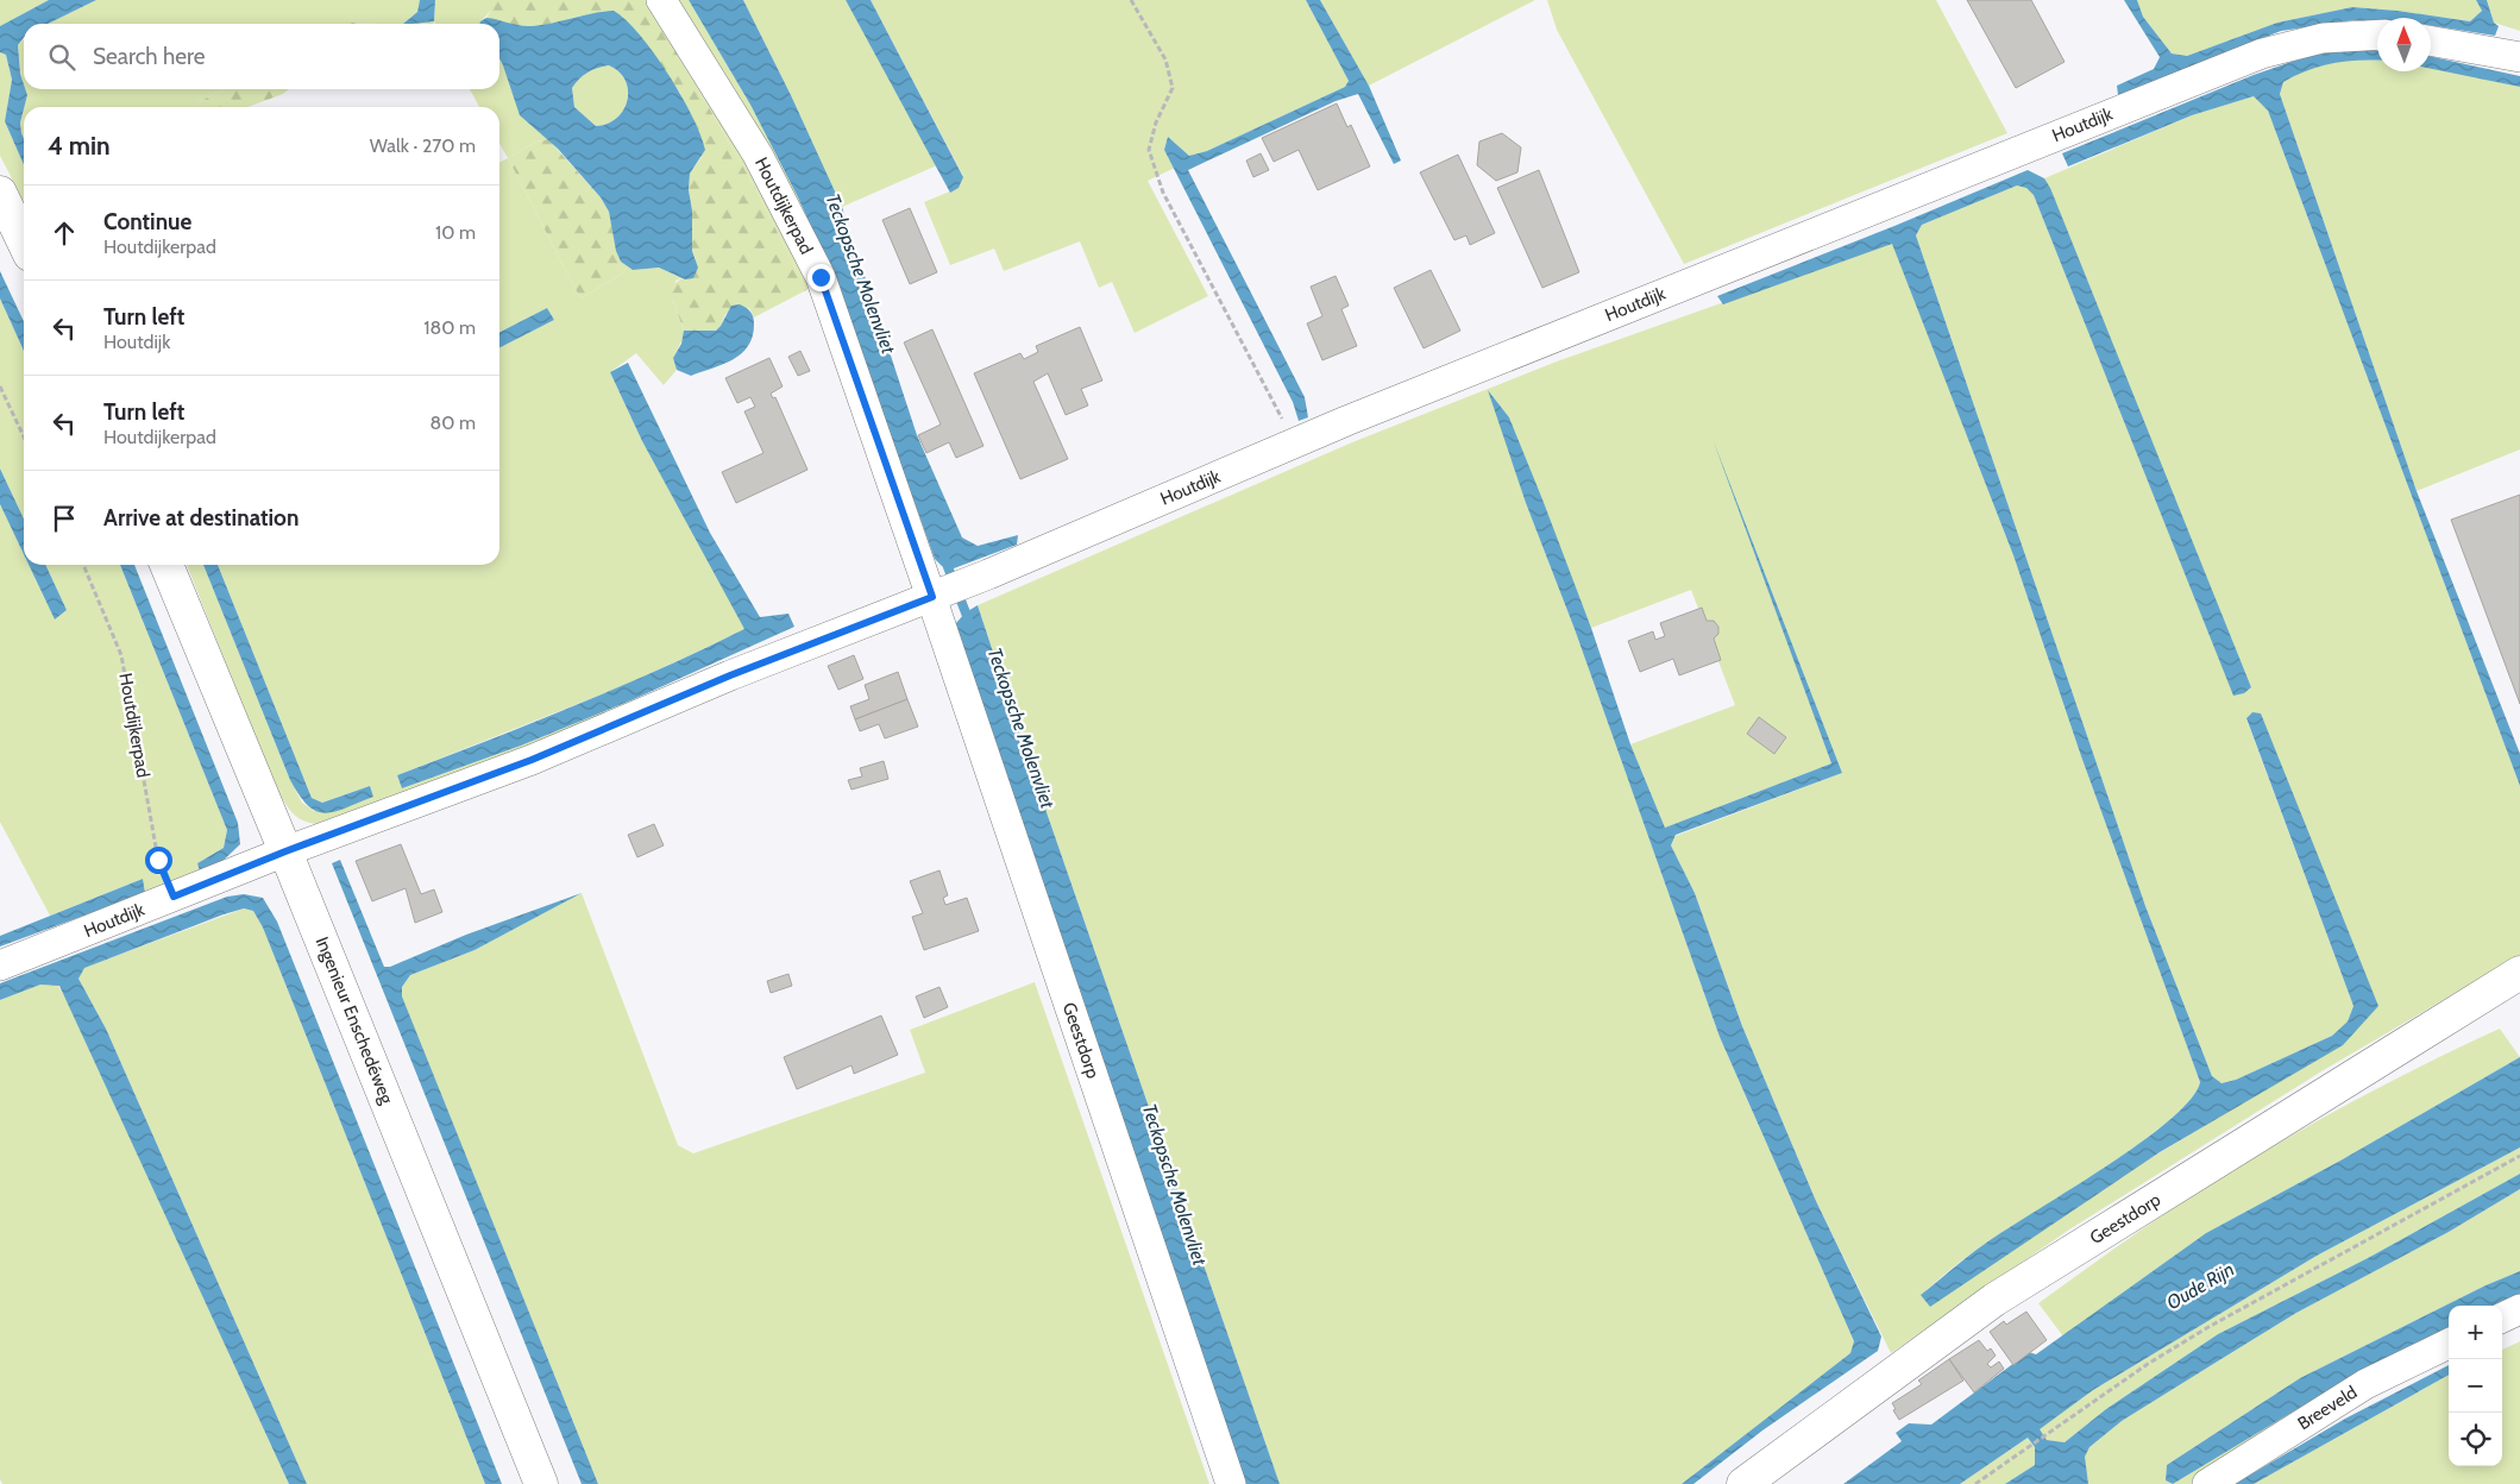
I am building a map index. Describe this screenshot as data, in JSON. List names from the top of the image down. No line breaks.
{"streets":{"main road":["Ingenieur Enschedéweg","Geestdorp"],"street":["Houtdijk","Houtdijkerpad","Breeveld"]},"crossings":[["Houtdijk","Houtdijkerpad"],["Houtdijk","Ingenieur Enschedéweg"],["Houtdijk","Geestdorp"],["Houtdijkerpad","Geestdorp"]],"water":["Teckopsche Molenvliet","Oude Rijn"],"north":"top","page":{"search":"Search here","heading":["4 min","Walk · 270 m"],"list":[["Continue","Houtdijkerpad","10 m"],["Turn left","Houtdijk","180 m"],["Turn left","Houtdijkerpad","80 m"],"Arrive at destination"],"map_buttons":["+","−"]}}
